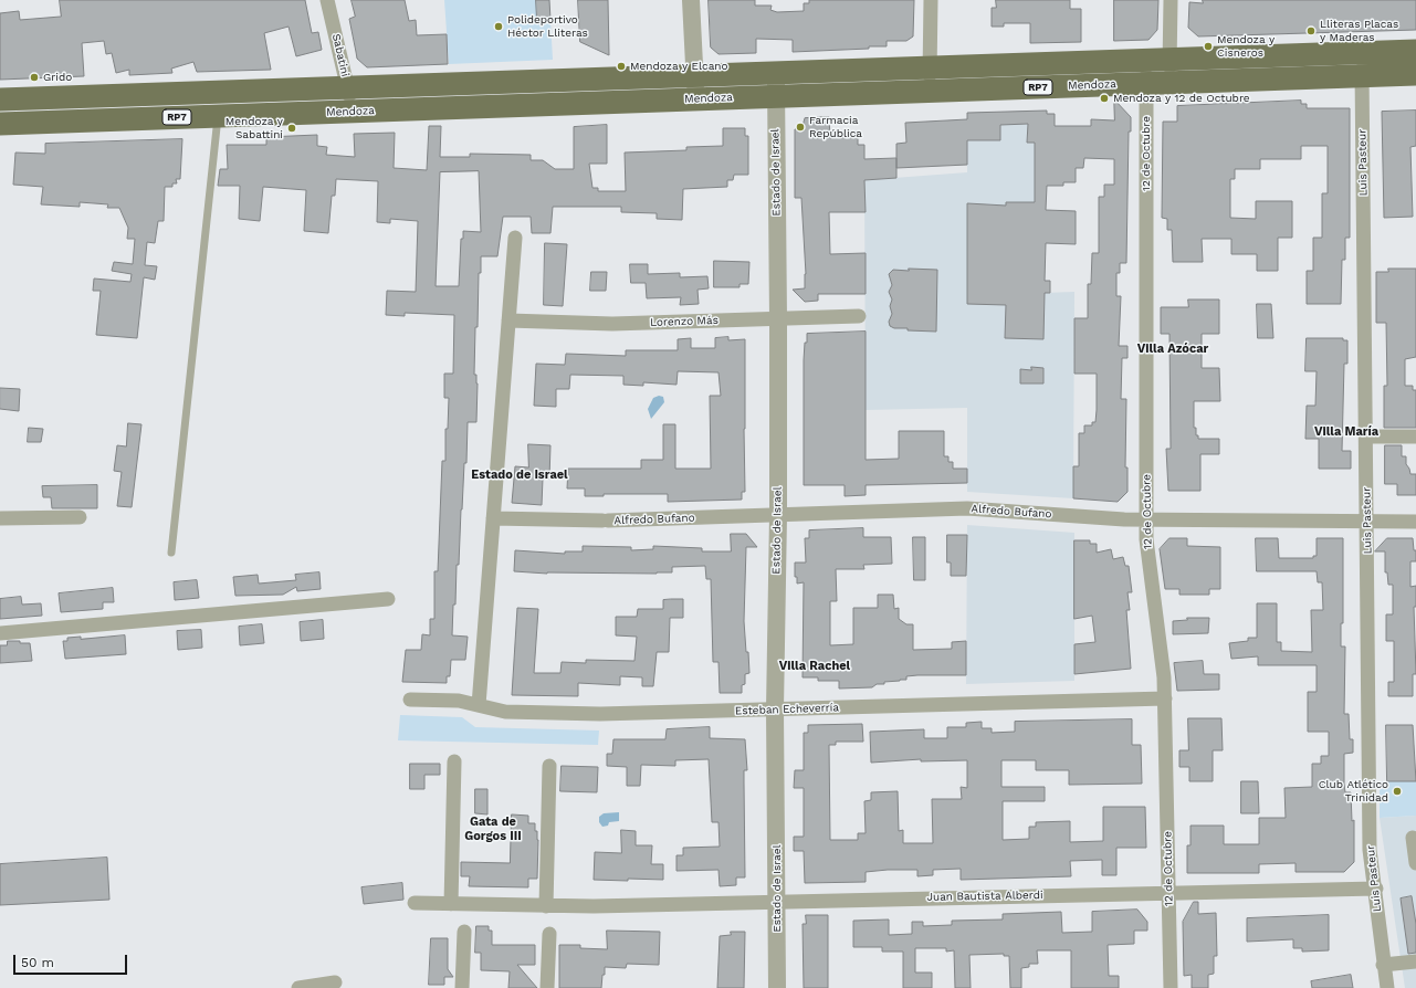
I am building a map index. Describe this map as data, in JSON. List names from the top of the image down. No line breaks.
{"streets":{"main road":["Mendoza","RP7"],"street":["Sabatini","12 de Octubre","Luis Pasteur","Estado de Israel","Lorenzo Más","Alfredo Bufano","Esteban Echeverría","Juan Bautista Alberdi"]},"crossings":[["Sabatini","Mendoza"],["Mendoza","12 de Octubre"],["Mendoza","Luis Pasteur"],["Mendoza","Estado de Israel"],["12 de Octubre","Alfredo Bufano"],["12 de Octubre","Esteban Echeverría"],["12 de Octubre","Juan Bautista Alberdi"],["Luis Pasteur","Alfredo Bufano"],["Luis Pasteur","Juan Bautista Alberdi"],["Estado de Israel","Lorenzo Más"],["Estado de Israel","Alfredo Bufano"],["Estado de Israel","Esteban Echeverría"],["Estado de Israel","Juan Bautista Alberdi"]],"districts":["Villa Azócar","Villa María","Estado de Israel","Villa Rachel","Gata de Gorgos III"],"places":["Polideportivo Héctor Lliteras","Lliteras Placas y Maderas","Mendoza y Cisneros","Mendoza y Elcano","Grido","Mendoza y 12 de Octubre","Farmacia República","Mendoza y Sabattini","Club Atlético Trinidad"],"scale_bar":"50 m"}
